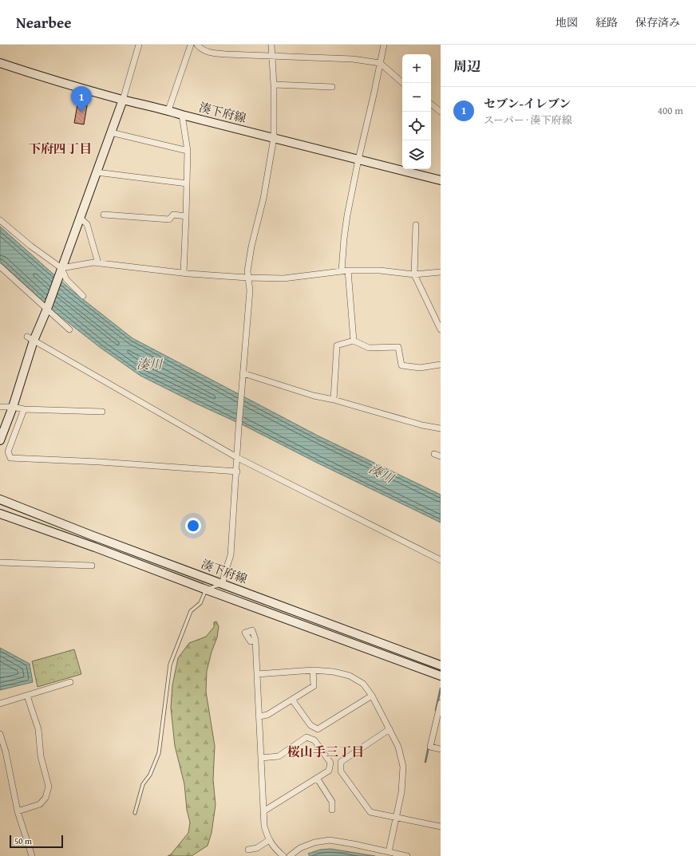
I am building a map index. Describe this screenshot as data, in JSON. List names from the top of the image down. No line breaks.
{"streets":{"main road":["湊下府線"]},"districts":["下府四丁目","桜山手三丁目"],"water":["湊川"],"scale_bar":"50 m","page":{"header":"Nearbee","nav":["地図","経路","保存済み"],"heading":"周辺","map_buttons":["+","−"],"pins":"1","list":[{"mark":"1","name":"セブン-イレブン","note":"スーパー · 湊下府線","value":"400 m"}],"scale":"50 m"}}
